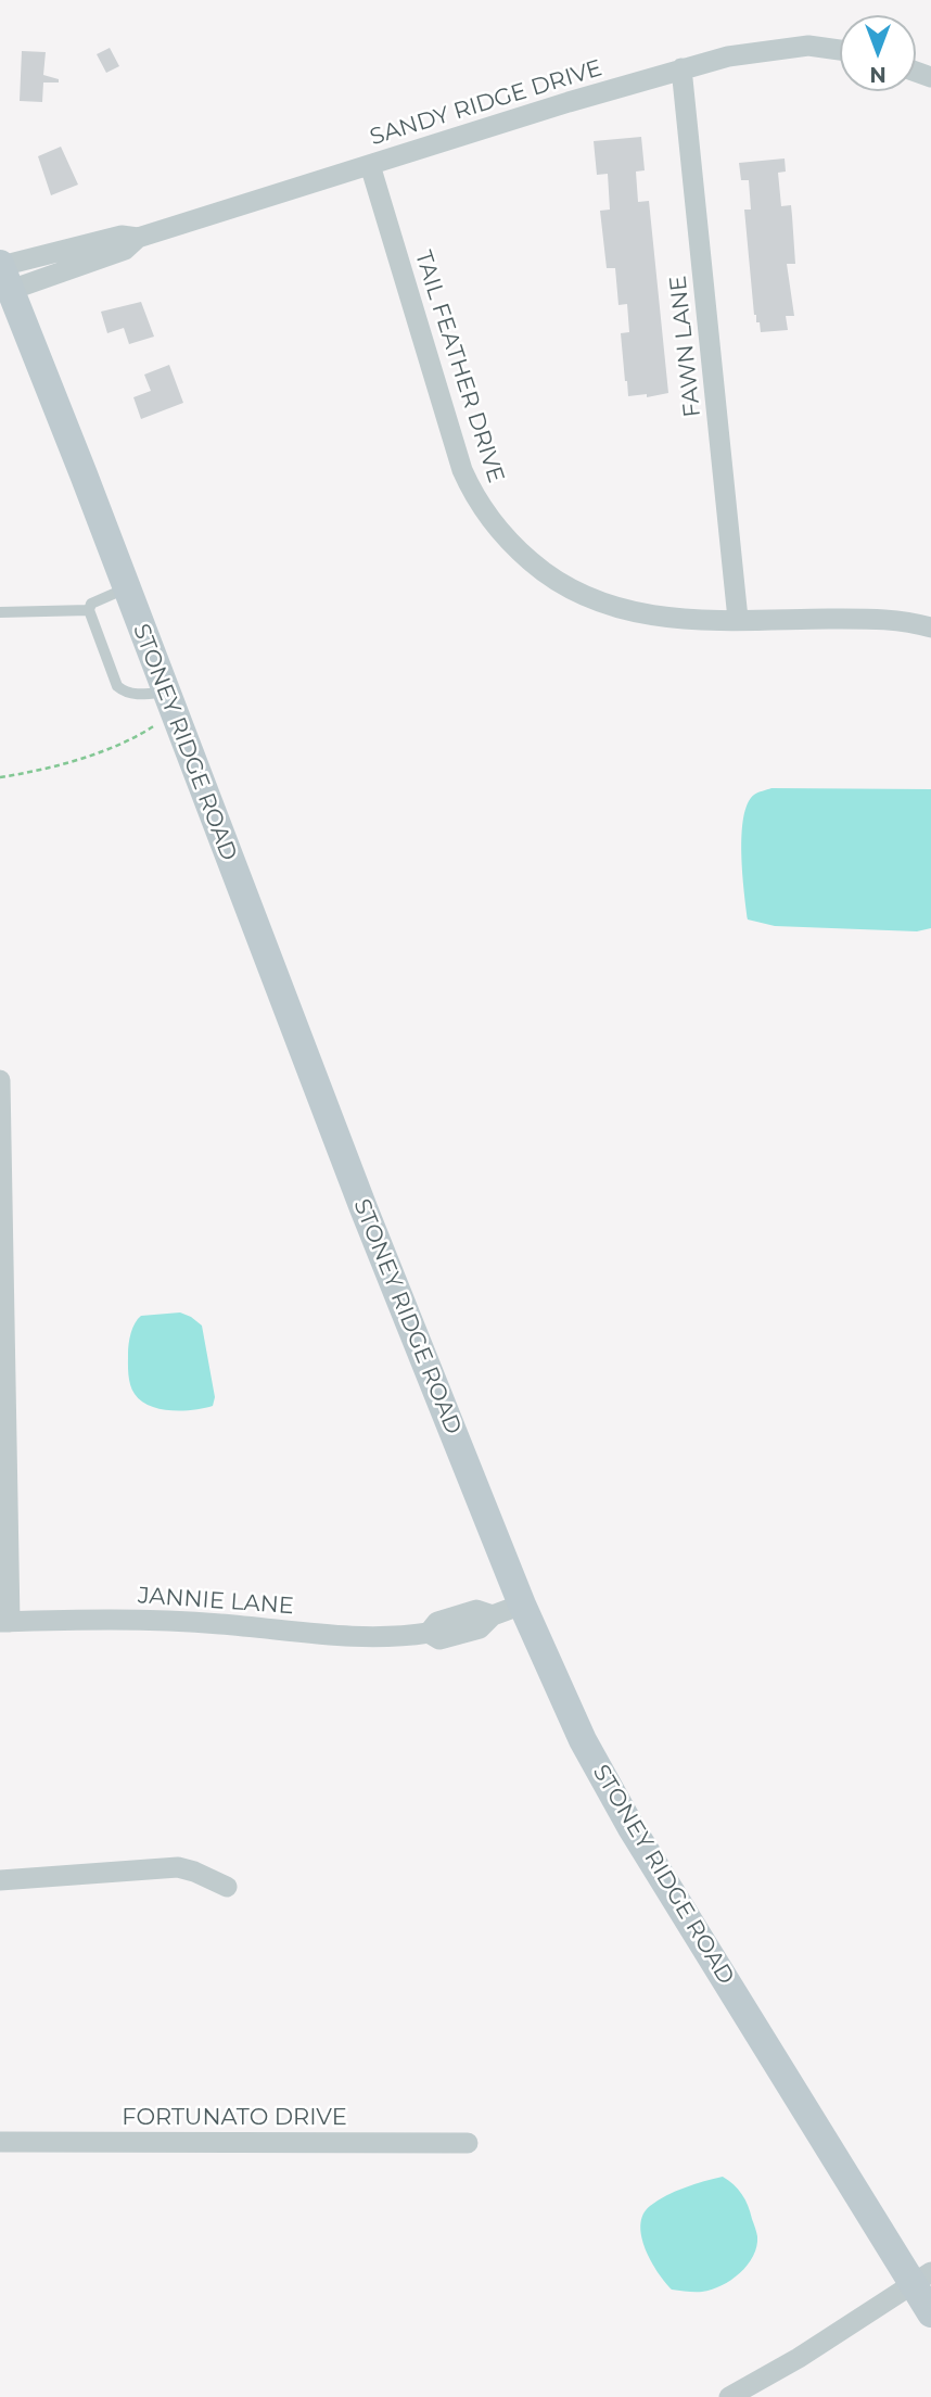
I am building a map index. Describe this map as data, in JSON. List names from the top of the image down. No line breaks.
{"streets":{"street":["SANDY RIDGE DRIVE","FAWN LANE","TAIL FEATHER DRIVE","STONEY RIDGE ROAD","JANNIE LANE","FORTUNATO DRIVE"]},"crossings":[["SANDY RIDGE DRIVE","FAWN LANE"],["SANDY RIDGE DRIVE","TAIL FEATHER DRIVE"],["SANDY RIDGE DRIVE","STONEY RIDGE ROAD"],["FAWN LANE","TAIL FEATHER DRIVE"],["STONEY RIDGE ROAD","JANNIE LANE"]],"north":"bottom"}
